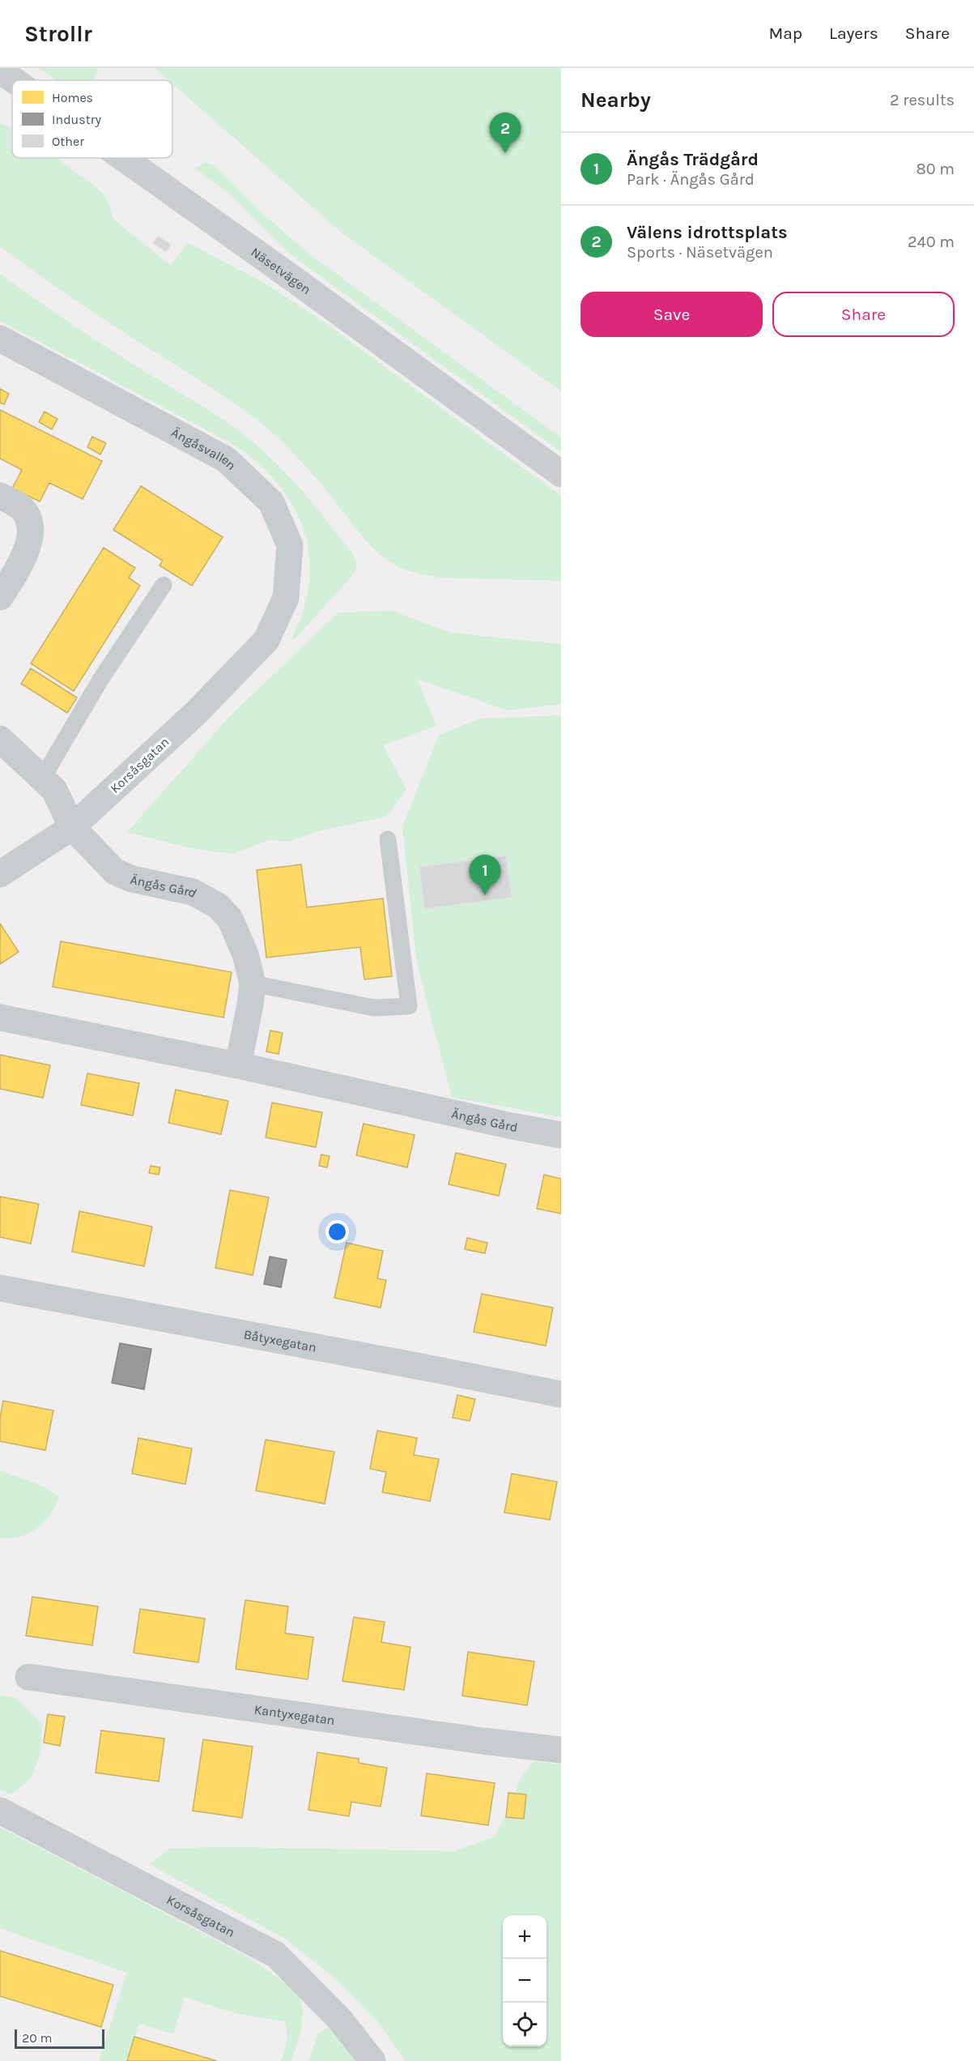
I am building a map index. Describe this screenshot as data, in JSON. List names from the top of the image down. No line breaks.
{"streets":{"street":["Näsetvägen","Ängåsvallen","Korsåsgatan","Ängås Gård","Båtyxegatan","Kantyxegatan"]},"crossings":[["Ängåsvallen","Korsåsgatan"],["Korsåsgatan","Ängås Gård"]],"legend":["Homes","Industry","Other"],"scale_bar":"20 m","page":{"header":"Strollr","nav":["Map","Layers","Share"],"heading":["Nearby","2 results"],"pins":["2","1"],"list":[{"mark":"1","name":"Ängås Trädgård","note":"Park · Ängås Gård","value":"80 m"},{"mark":"2","name":"Välens idrottsplats","note":"Sports · Näsetvägen","value":"240 m"}],"buttons":["Save","Share"],"map_buttons":["+","−"],"scale":"20 m"}}
